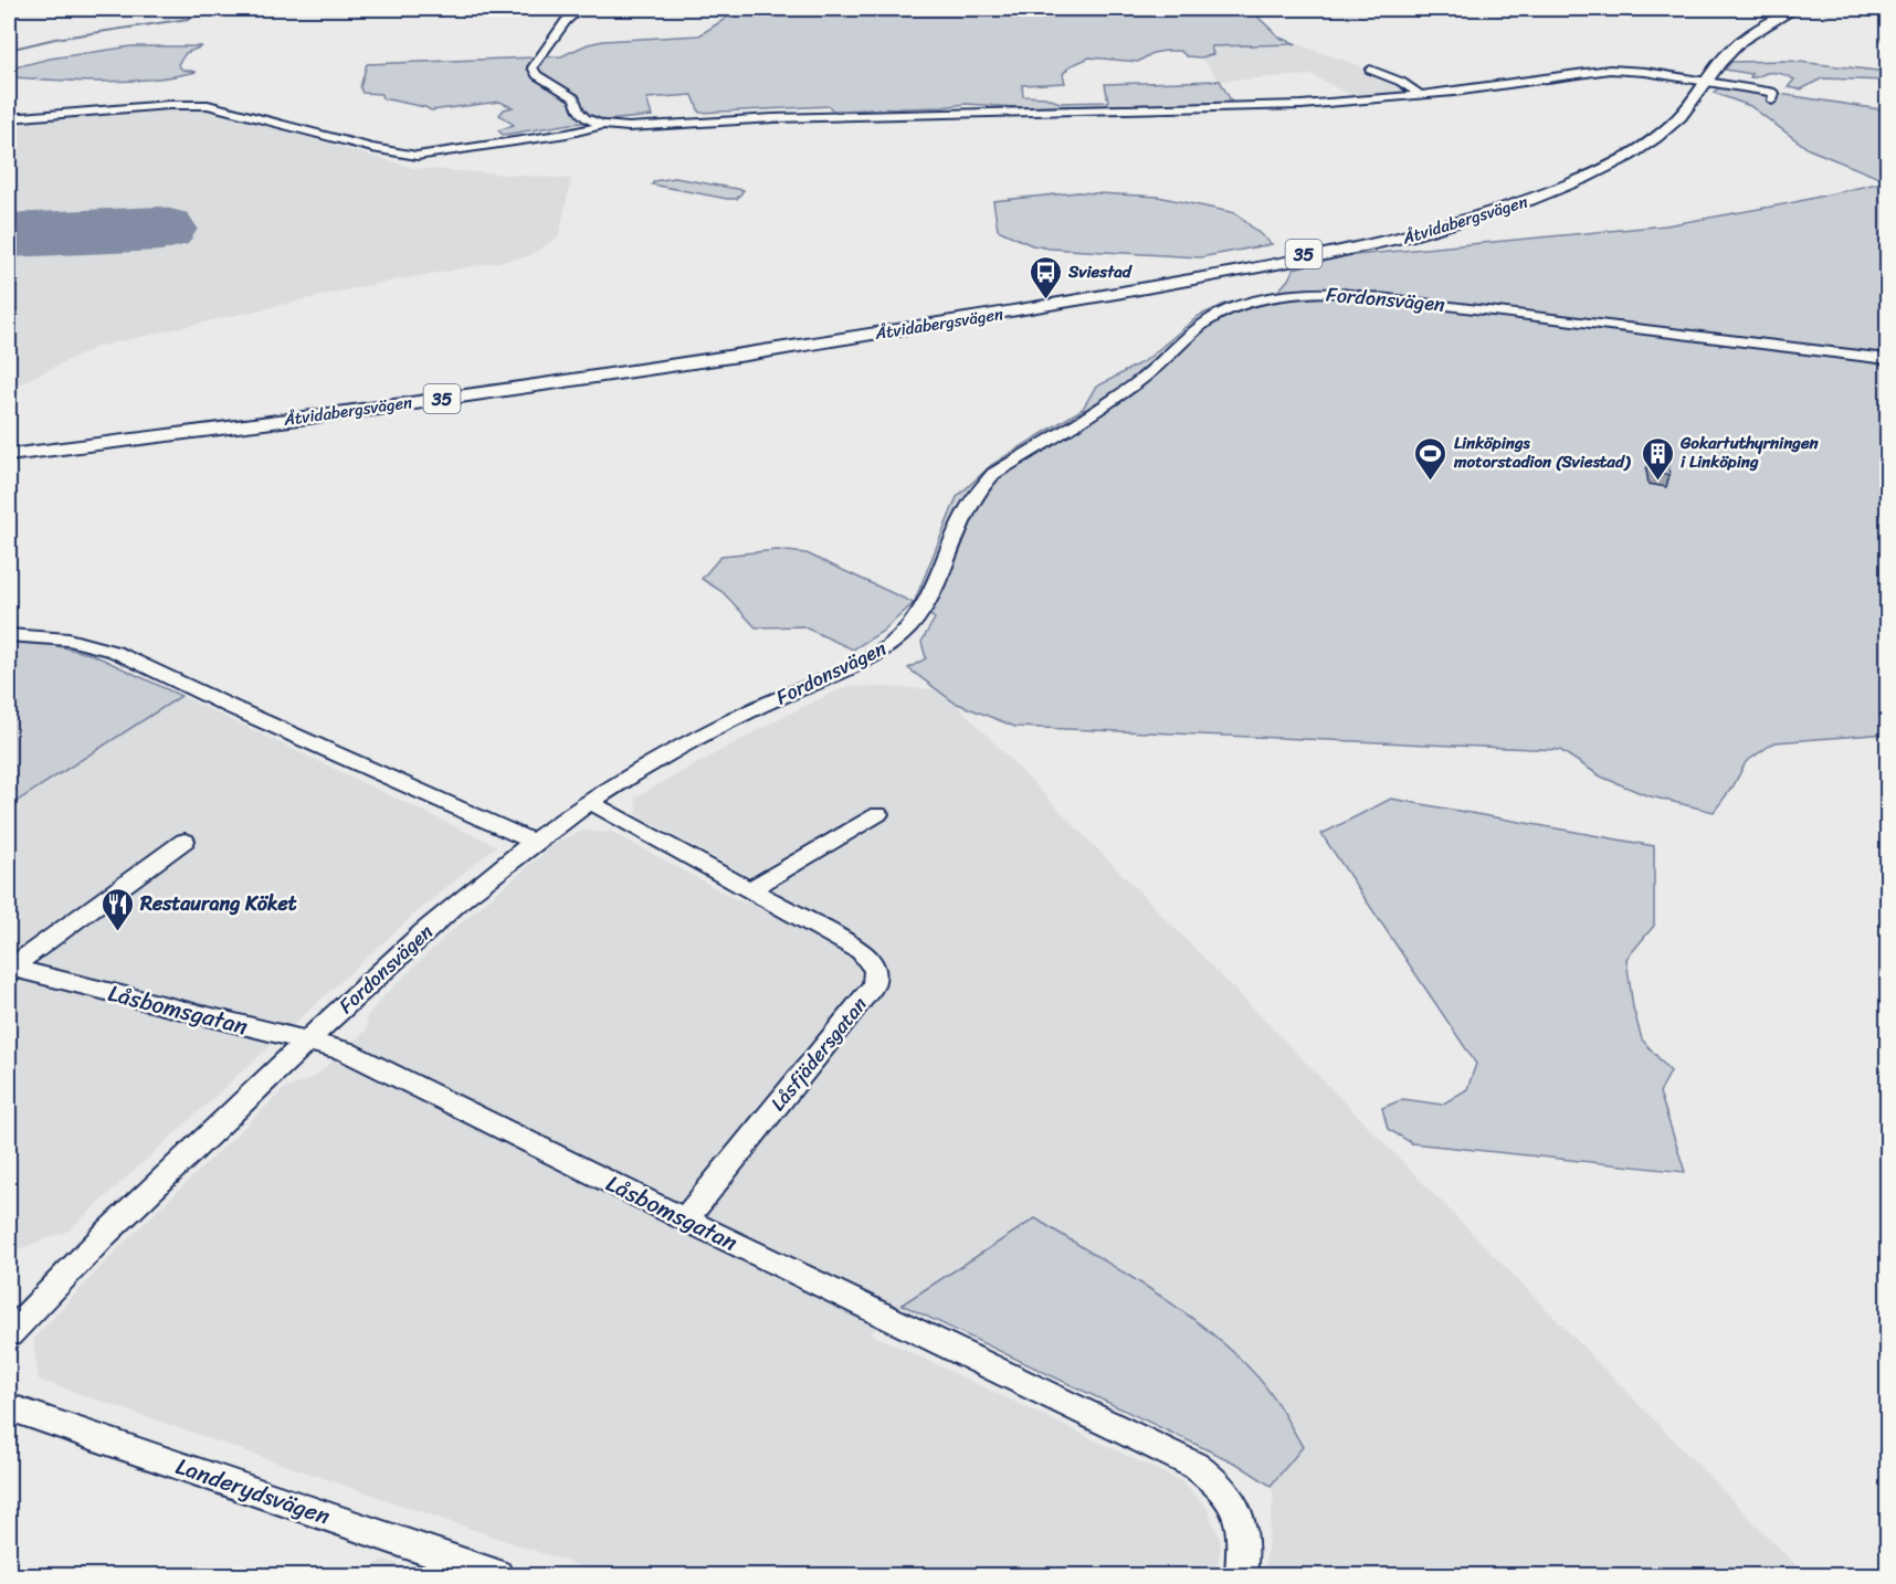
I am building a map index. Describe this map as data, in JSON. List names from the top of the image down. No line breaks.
{"streets":{"main road":["Åtvidabergsvägen","35"],"street":["Fordonsvägen","Låsbomsgatan","Låsfjädersgatan","Landerydsvägen"]},"crossings":[["Fordonsvägen","Låsbomsgatan"],["Fordonsvägen","Låsfjädersgatan"],["Låsbomsgatan","Låsfjädersgatan"]],"places":{"bus stop":["Sviestad"],"sports":["Linköpings motorstadion (Sviestad)"],"building":["Gokartuthyrningen i Linköping"],"restaurant":["Restaurang Köket"]}}
